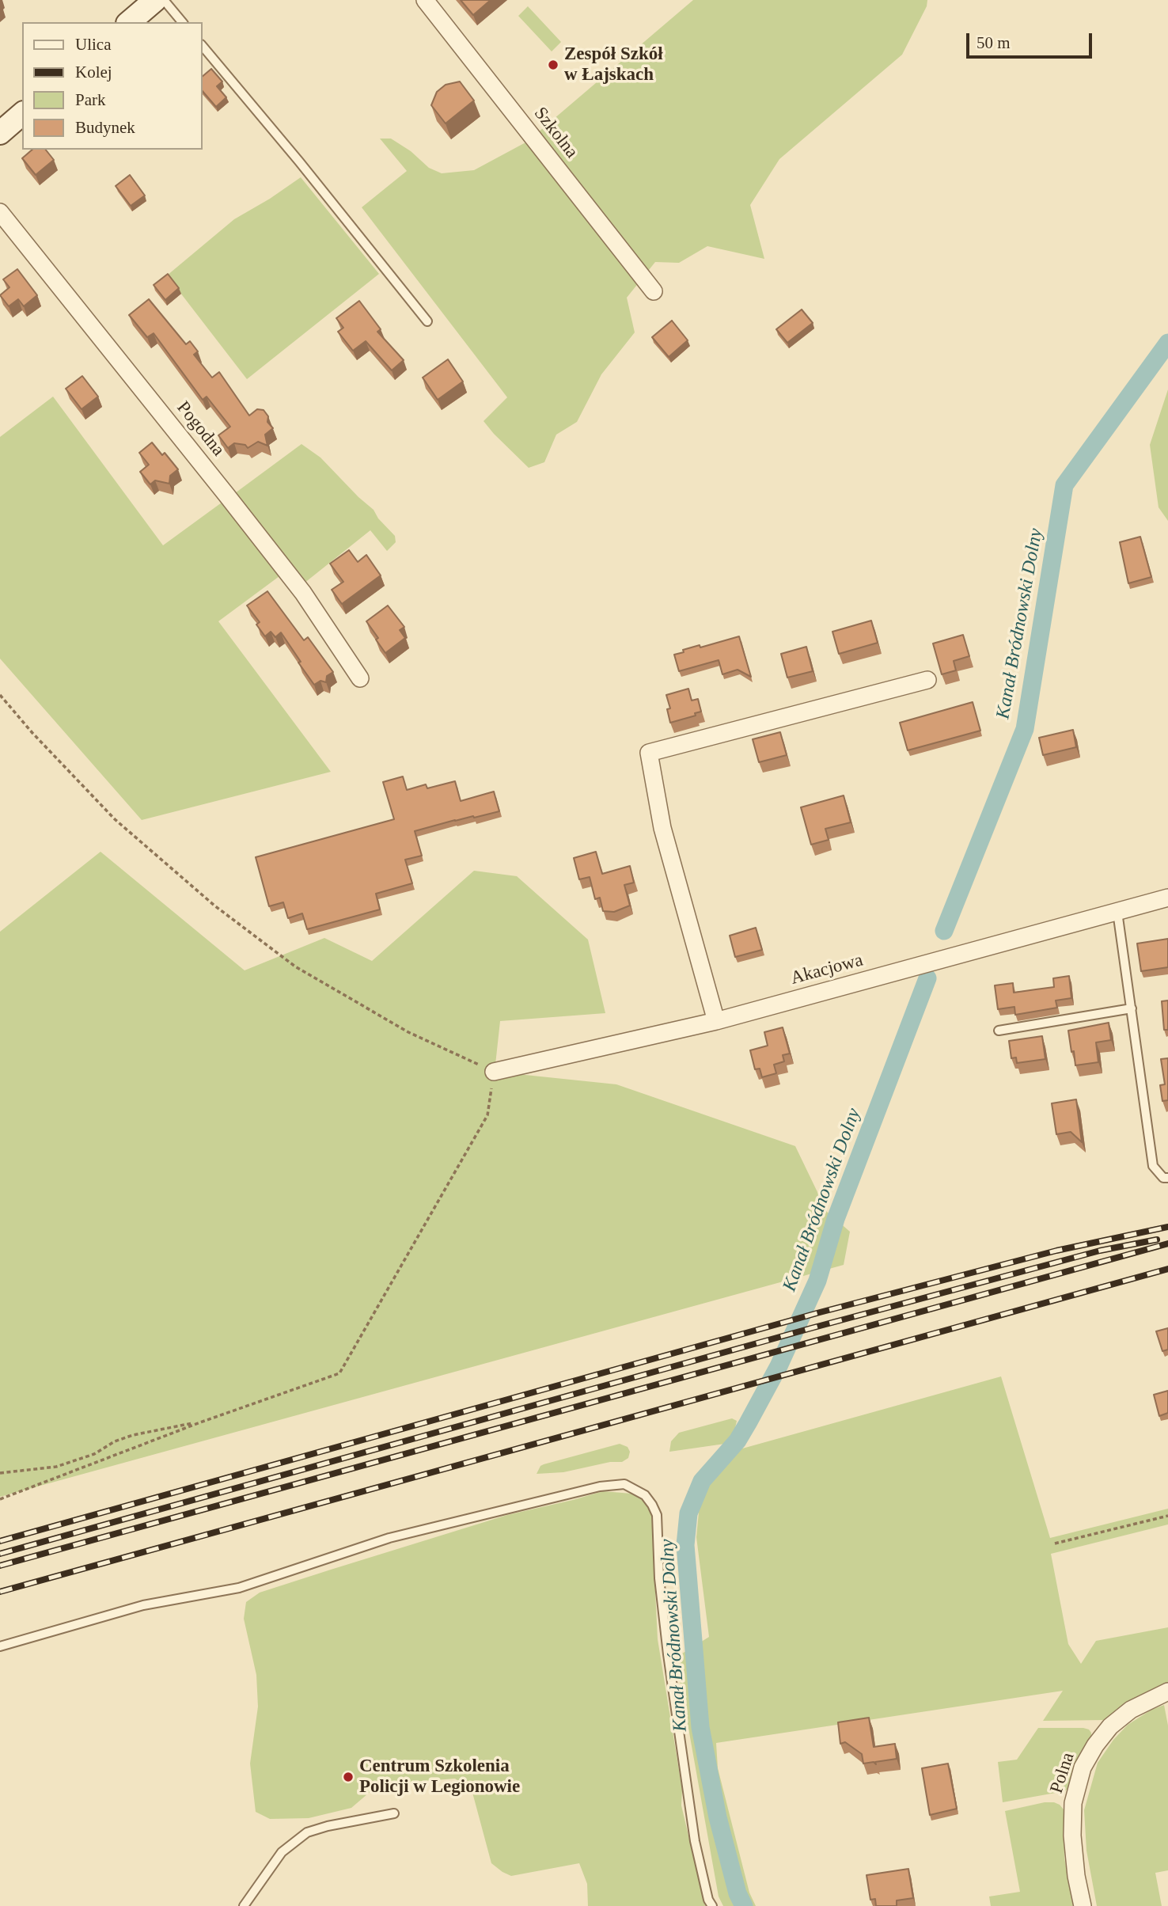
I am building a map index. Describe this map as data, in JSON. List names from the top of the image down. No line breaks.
{"streets":{"street":["Szkolna","Pogodna","Akacjowa","Polna"]},"water":["Kanał Bródnowski Dolny"],"places":["Zespół Szkół w Łajskach","Centrum Szkolenia Policji w Legionowie"],"legend":["Ulica","Kolej","Park","Budynek"],"scale_bar":"50 m"}
